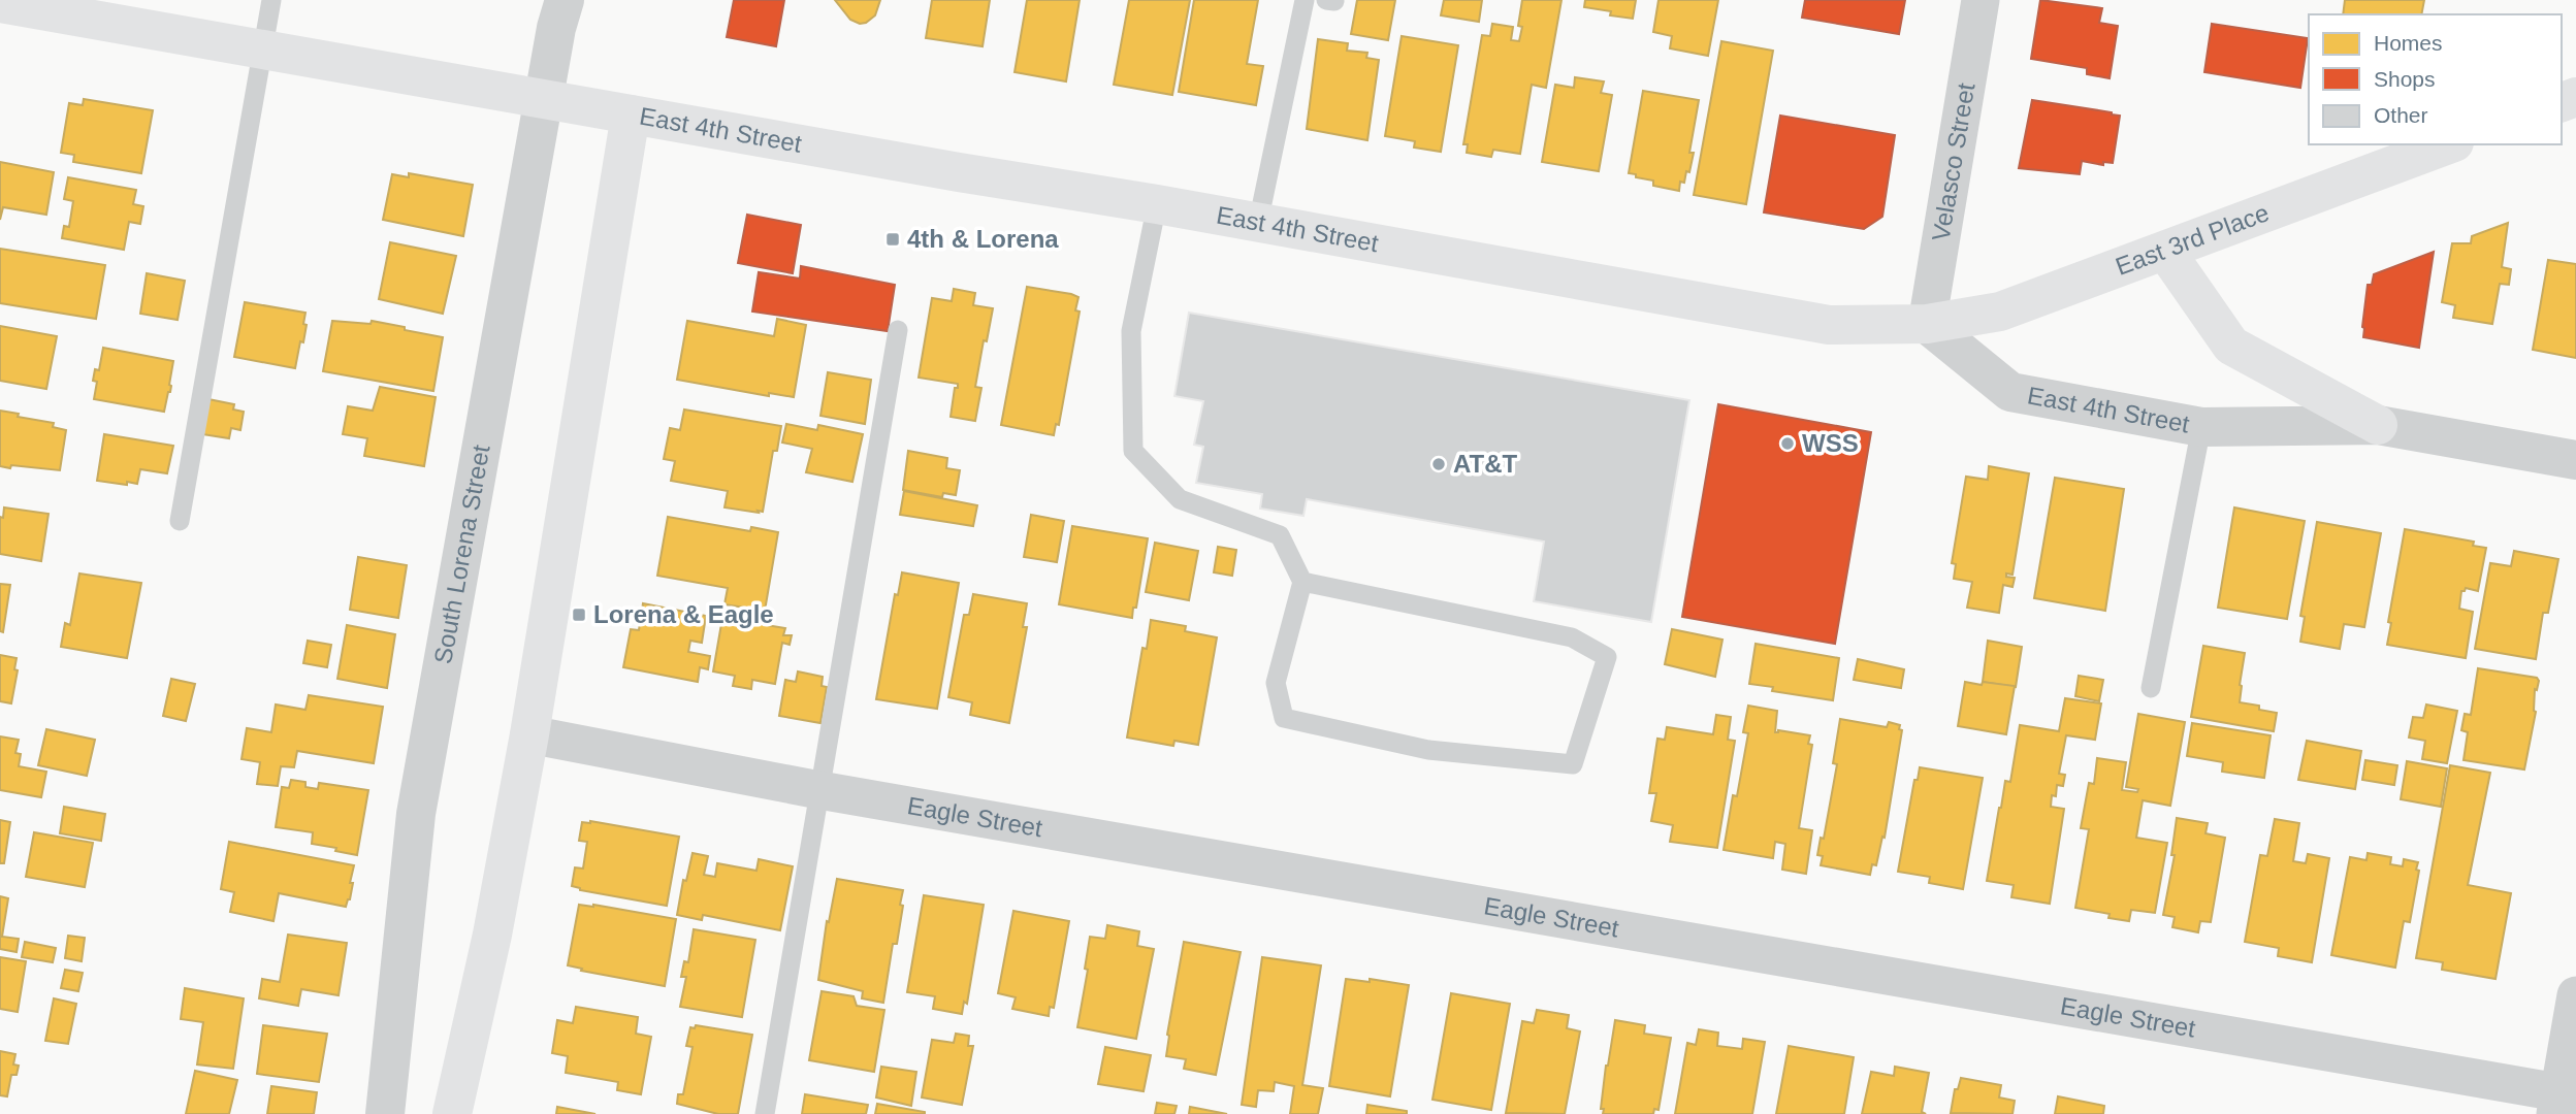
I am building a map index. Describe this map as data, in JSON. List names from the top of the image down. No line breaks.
{"streets":{"main road":["East 4th Street","East 3rd Place"],"street":["Velasco Street","South Lorena Street","Eagle Street"]},"crossings":[["East 4th Street","Velasco Street"],["East 4th Street","East 3rd Place"],["Velasco Street","East 3rd Place"]],"places":{"transit":["4th & Lorena","Lorena & Eagle"],"other":["WSS","AT&T"]},"legend":["Homes","Shops","Other"]}
